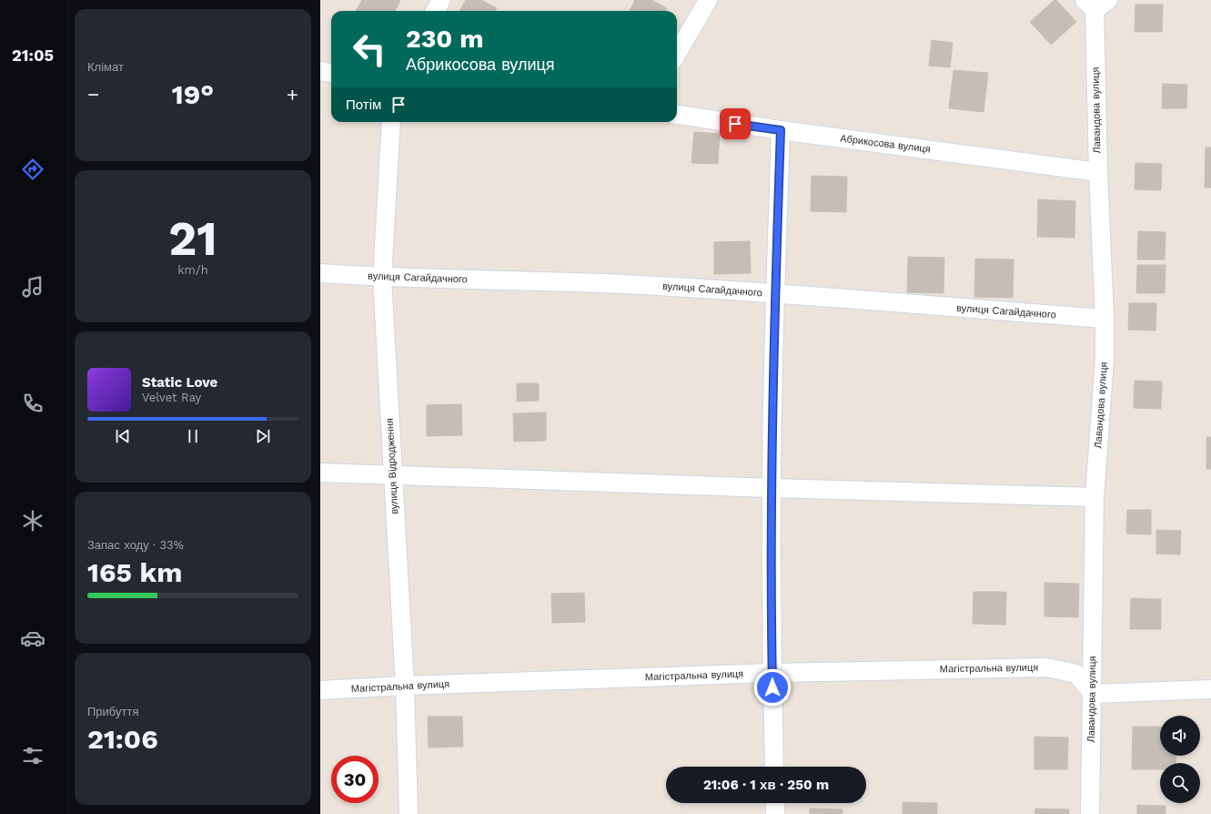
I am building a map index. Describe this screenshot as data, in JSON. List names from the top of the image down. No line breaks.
{"streets":{"street":["Лавандова вулиця","Абрикосова вулиця","вулиця Сагайдачного","вулиця Відродження","Магістральна вулиця"]},"crossings":[["Лавандова вулиця","Абрикосова вулиця"],["Лавандова вулиця","вулиця Сагайдачного"],["Лавандова вулиця","Магістральна вулиця"],["вулиця Сагайдачного","вулиця Відродження"],["вулиця Відродження","Магістральна вулиця"]],"page":{"tabs":"21:05","tile":["Клімат",["21","km/h"],["Запас ходу · 33%","165 km"],["Прибуття","21:06"]],"turn":["230 m","Абрикосова вулиця"],"heat":["−","19°","+"],"then":"Потім","song":["Static Love","Velvet Ray"],"limit":"30","trip":"21:06 · 1 хв · 250 m"}}
